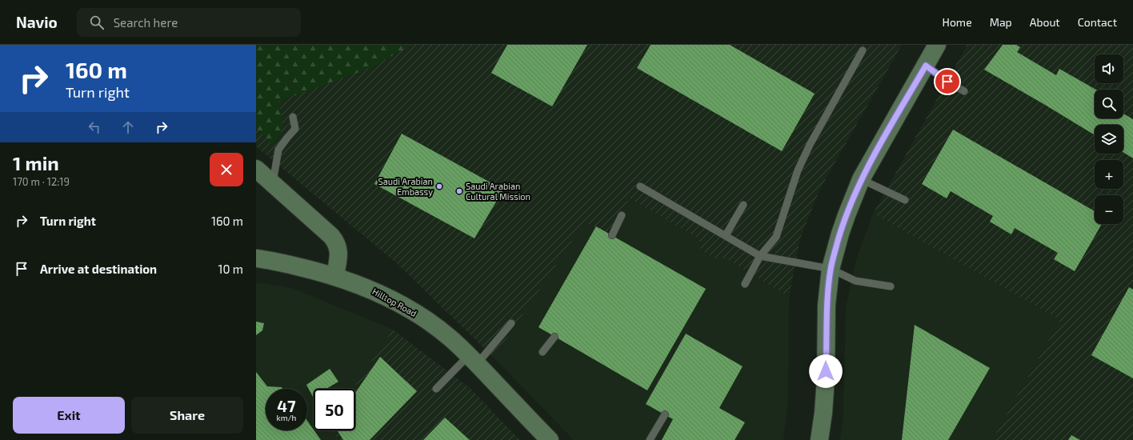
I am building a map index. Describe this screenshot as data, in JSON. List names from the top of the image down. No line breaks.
{"streets":{"street":["Hilltop Road"]},"places":["Saudi Arabian Embassy","Saudi Arabian Cultural Mission"],"page":{"header":"Navio","search":"Search here","nav":["Home","Map","About","Contact"],"turn":["160 m","Turn right"],"map_buttons":["+","−"],"heading":["1 min","170 m · 12:19"],"list":[{"name":"Turn right","value":"160 m"},{"name":"Arrive at destination","value":"10 m"}],"speed":"47 km/h","limit":"50","buttons":["Exit","Share"]}}
